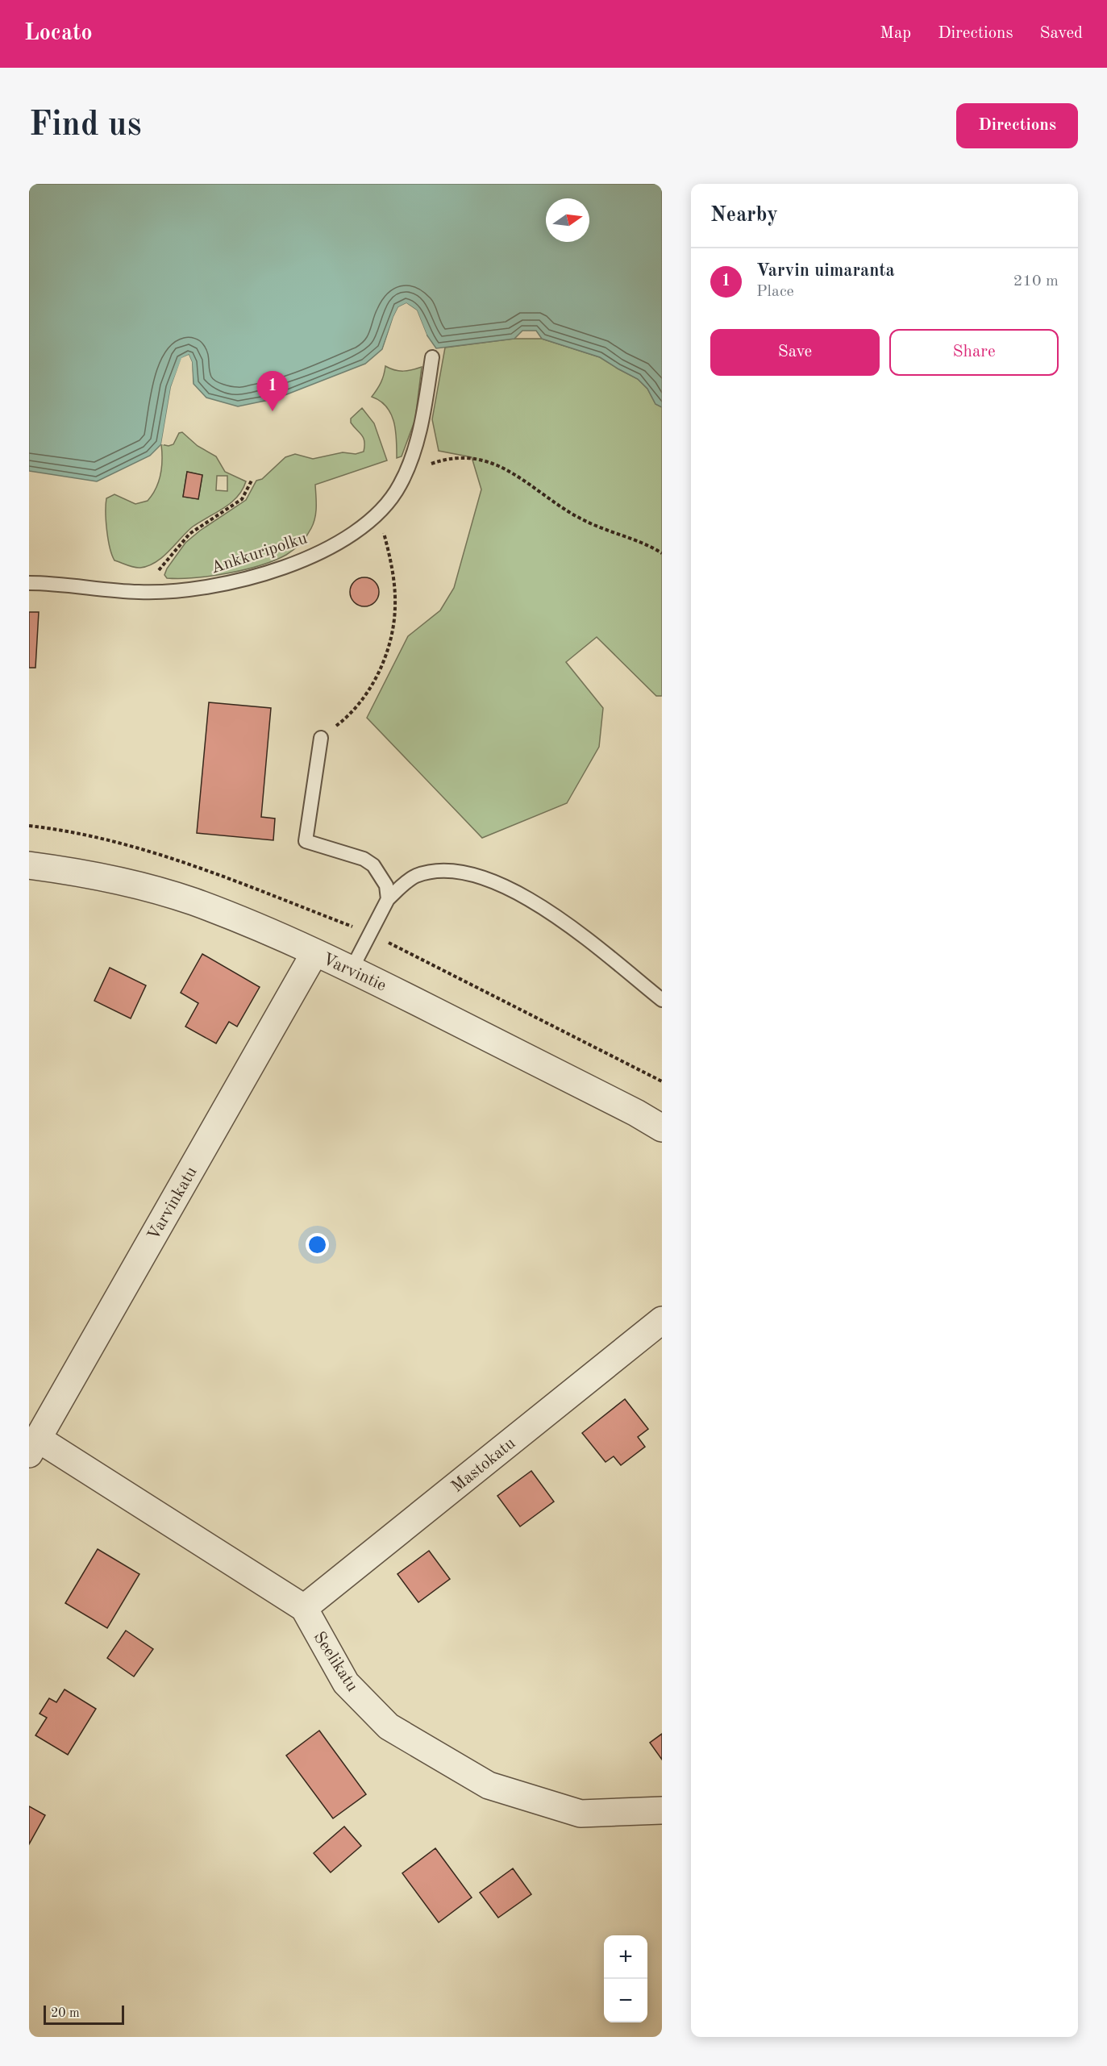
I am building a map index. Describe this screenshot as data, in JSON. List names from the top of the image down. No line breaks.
{"streets":{"street":["Varvintie","Varvinkatu","Mastokatu","Seelikatu"],"lane":["Ankkuripolku"]},"crossings":[["Varvintie","Varvinkatu"],["Varvinkatu","Seelikatu"],["Mastokatu","Seelikatu"]],"scale_bar":"20 m","north":"right","page":{"header":"Locato","nav":["Map","Directions","Saved"],"buttons":["Directions",["Save","Share"]],"title":"Find us","heading":"Nearby","list":[{"mark":"1","name":"Varvin uimaranta","note":"Place","value":"210 m"}],"pins":"1","map_buttons":["+","−"],"scale":"20 m"}}
